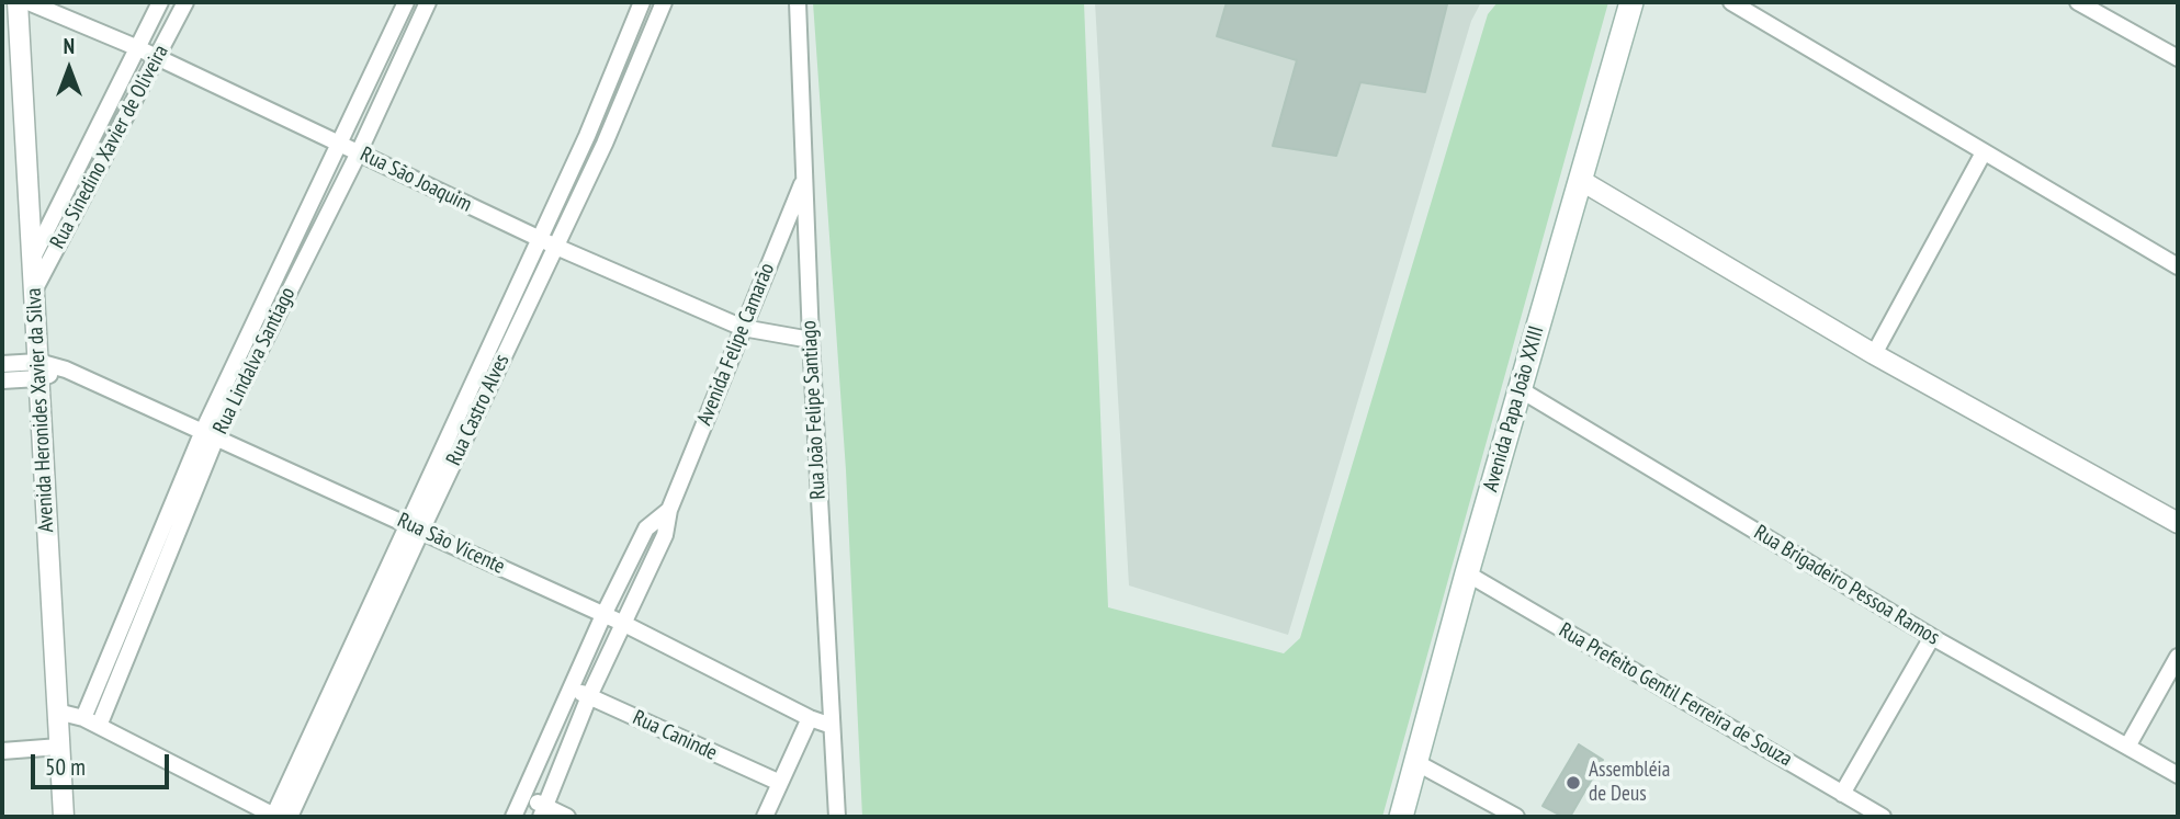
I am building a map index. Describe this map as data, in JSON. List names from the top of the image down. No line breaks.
{"streets":{"main road":["Avenida Papa João XXIII"],"street":["Rua Sinedino Xavier de Oliveira","Rua São Joaquim","Avenida Felipe Camarão","Rua Lindalva Santiago","Avenida Heronides Xavier da Silva","Rua Castro Alves","Rua João Felipe Santiago","Rua São Vicente","Rua Brigadeiro Pessoa Ramos","Rua Prefeito Gentil Ferreira de Souza","Rua Caninde"]},"crossings":[["Rua Sinedino Xavier de Oliveira","Rua São Joaquim"],["Rua Sinedino Xavier de Oliveira","Avenida Heronides Xavier da Silva"],["Rua São Joaquim","Avenida Felipe Camarão"],["Rua São Joaquim","Rua Lindalva Santiago"],["Rua São Joaquim","Avenida Heronides Xavier da Silva"],["Rua São Joaquim","Rua Castro Alves"],["Rua São Joaquim","Rua João Felipe Santiago"],["Avenida Felipe Camarão","Rua João Felipe Santiago"],["Avenida Felipe Camarão","Rua São Vicente"],["Avenida Felipe Camarão","Rua Caninde"],["Rua Lindalva Santiago","Rua São Vicente"],["Avenida Papa João XXIII","Rua Brigadeiro Pessoa Ramos"],["Avenida Papa João XXIII","Rua Prefeito Gentil Ferreira de Souza"],["Avenida Heronides Xavier da Silva","Rua São Vicente"],["Rua Castro Alves","Rua São Vicente"],["Rua João Felipe Santiago","Rua São Vicente"]],"places":["Assembléia de Deus"],"scale_bar":"50 m","north":"top"}
